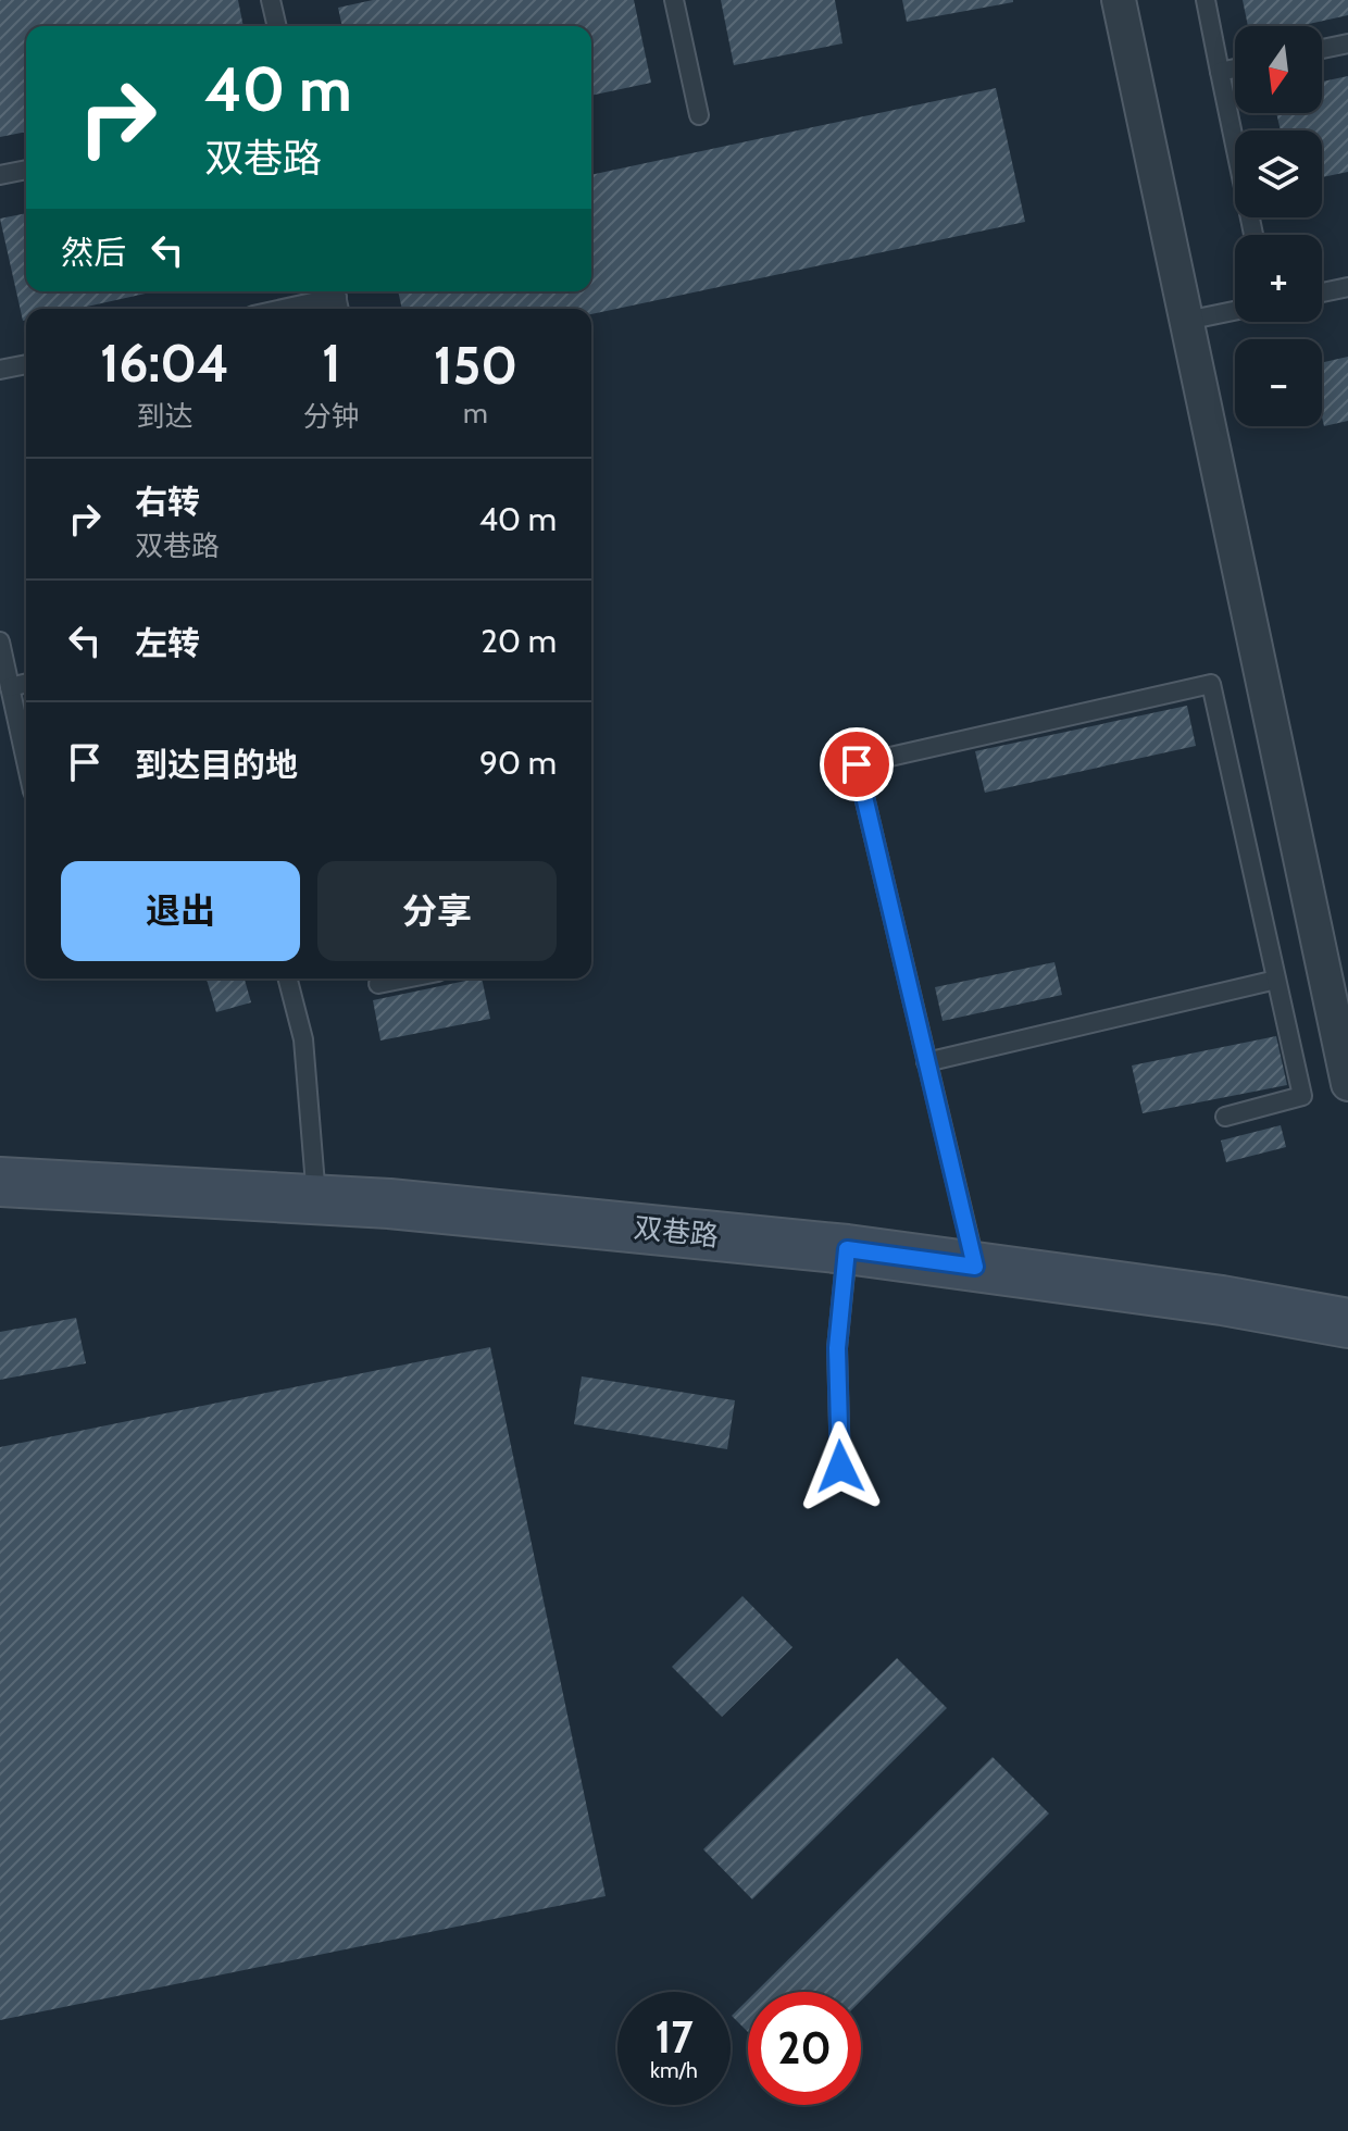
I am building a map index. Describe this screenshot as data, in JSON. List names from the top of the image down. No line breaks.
{"streets":{"main road":["双巷路"]},"north":"bottom","page":{"map_buttons":["+","−"],"turn":["40 m","双巷路"],"then":"然后","eta":["16:04","到达","1","分钟","150","m"],"list":[{"name":"右转","note":"双巷路","value":"40 m"},{"name":"左转","value":"20 m"},{"name":"到达目的地","value":"90 m"}],"buttons":["退出","分享"],"speed":"17 km/h","limit":"20"}}
